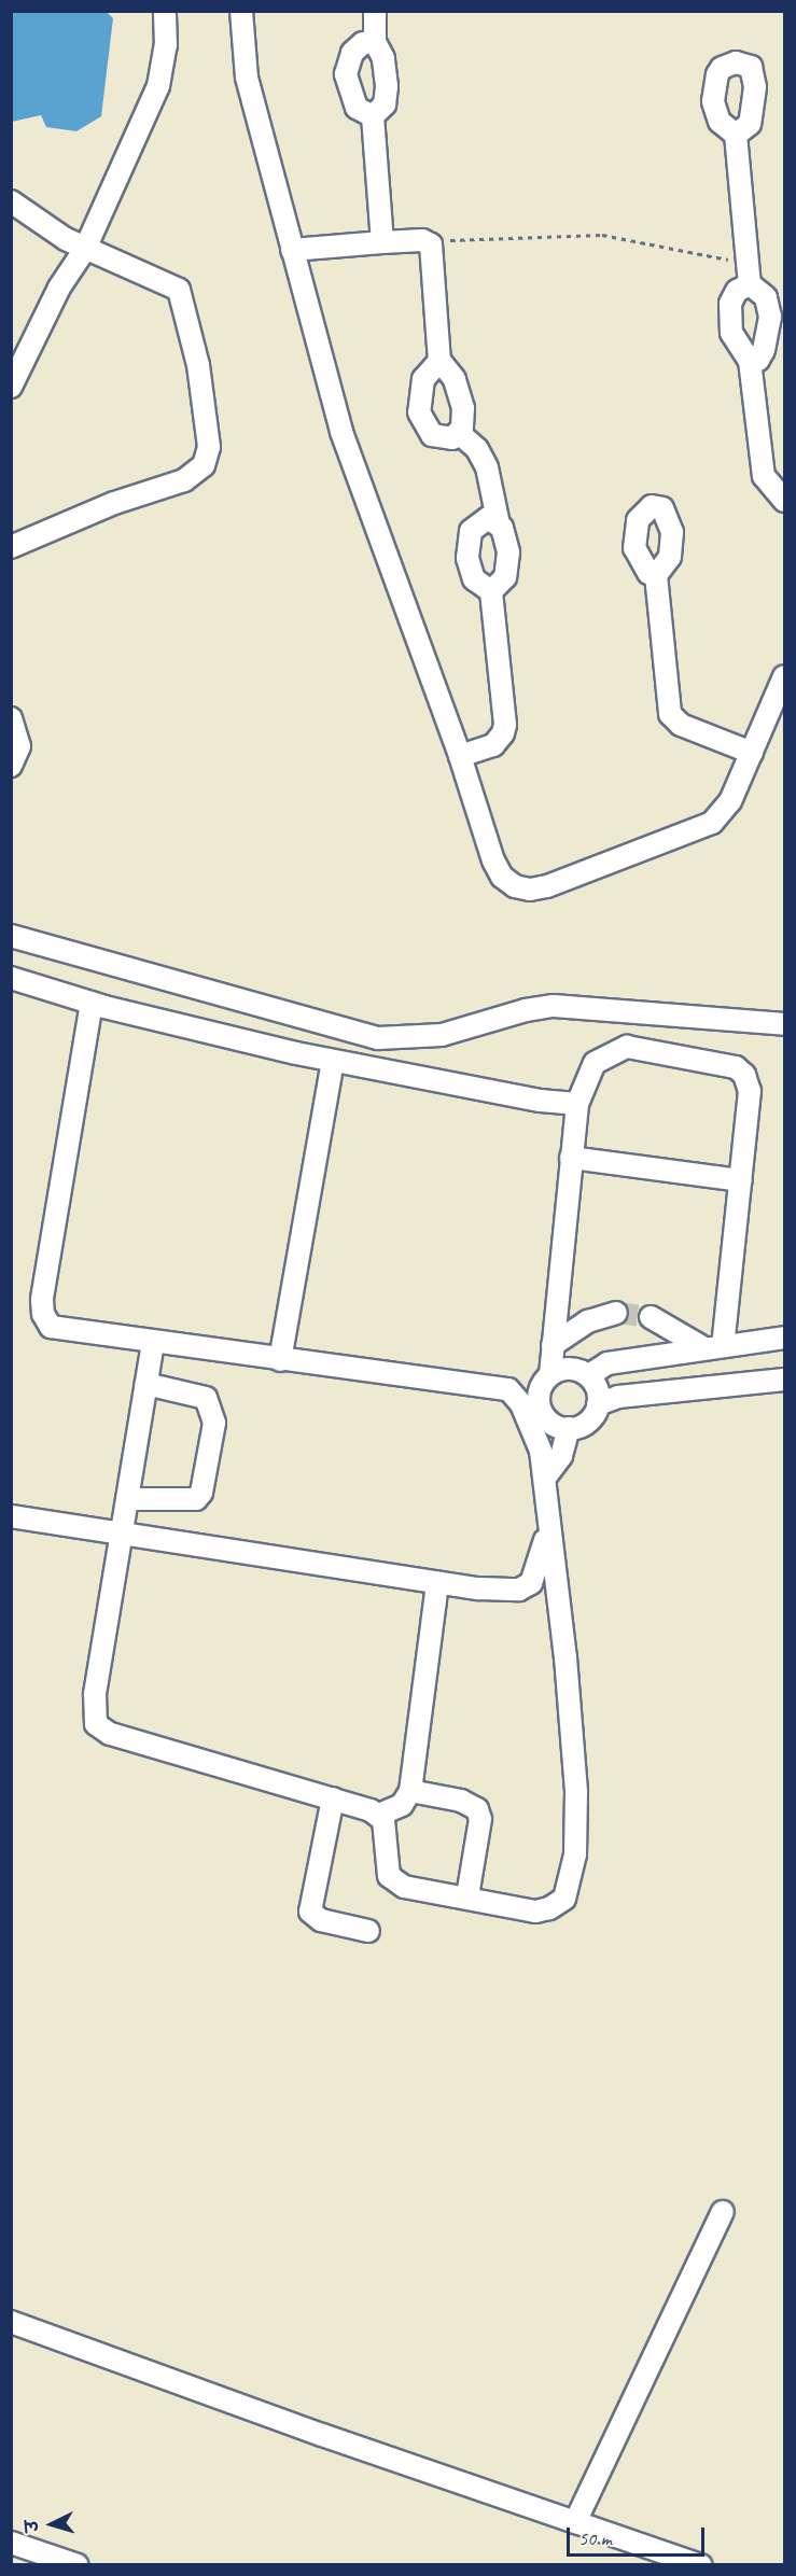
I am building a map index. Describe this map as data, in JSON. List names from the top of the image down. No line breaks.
{"scale_bar":"50 m","north":"left"}
